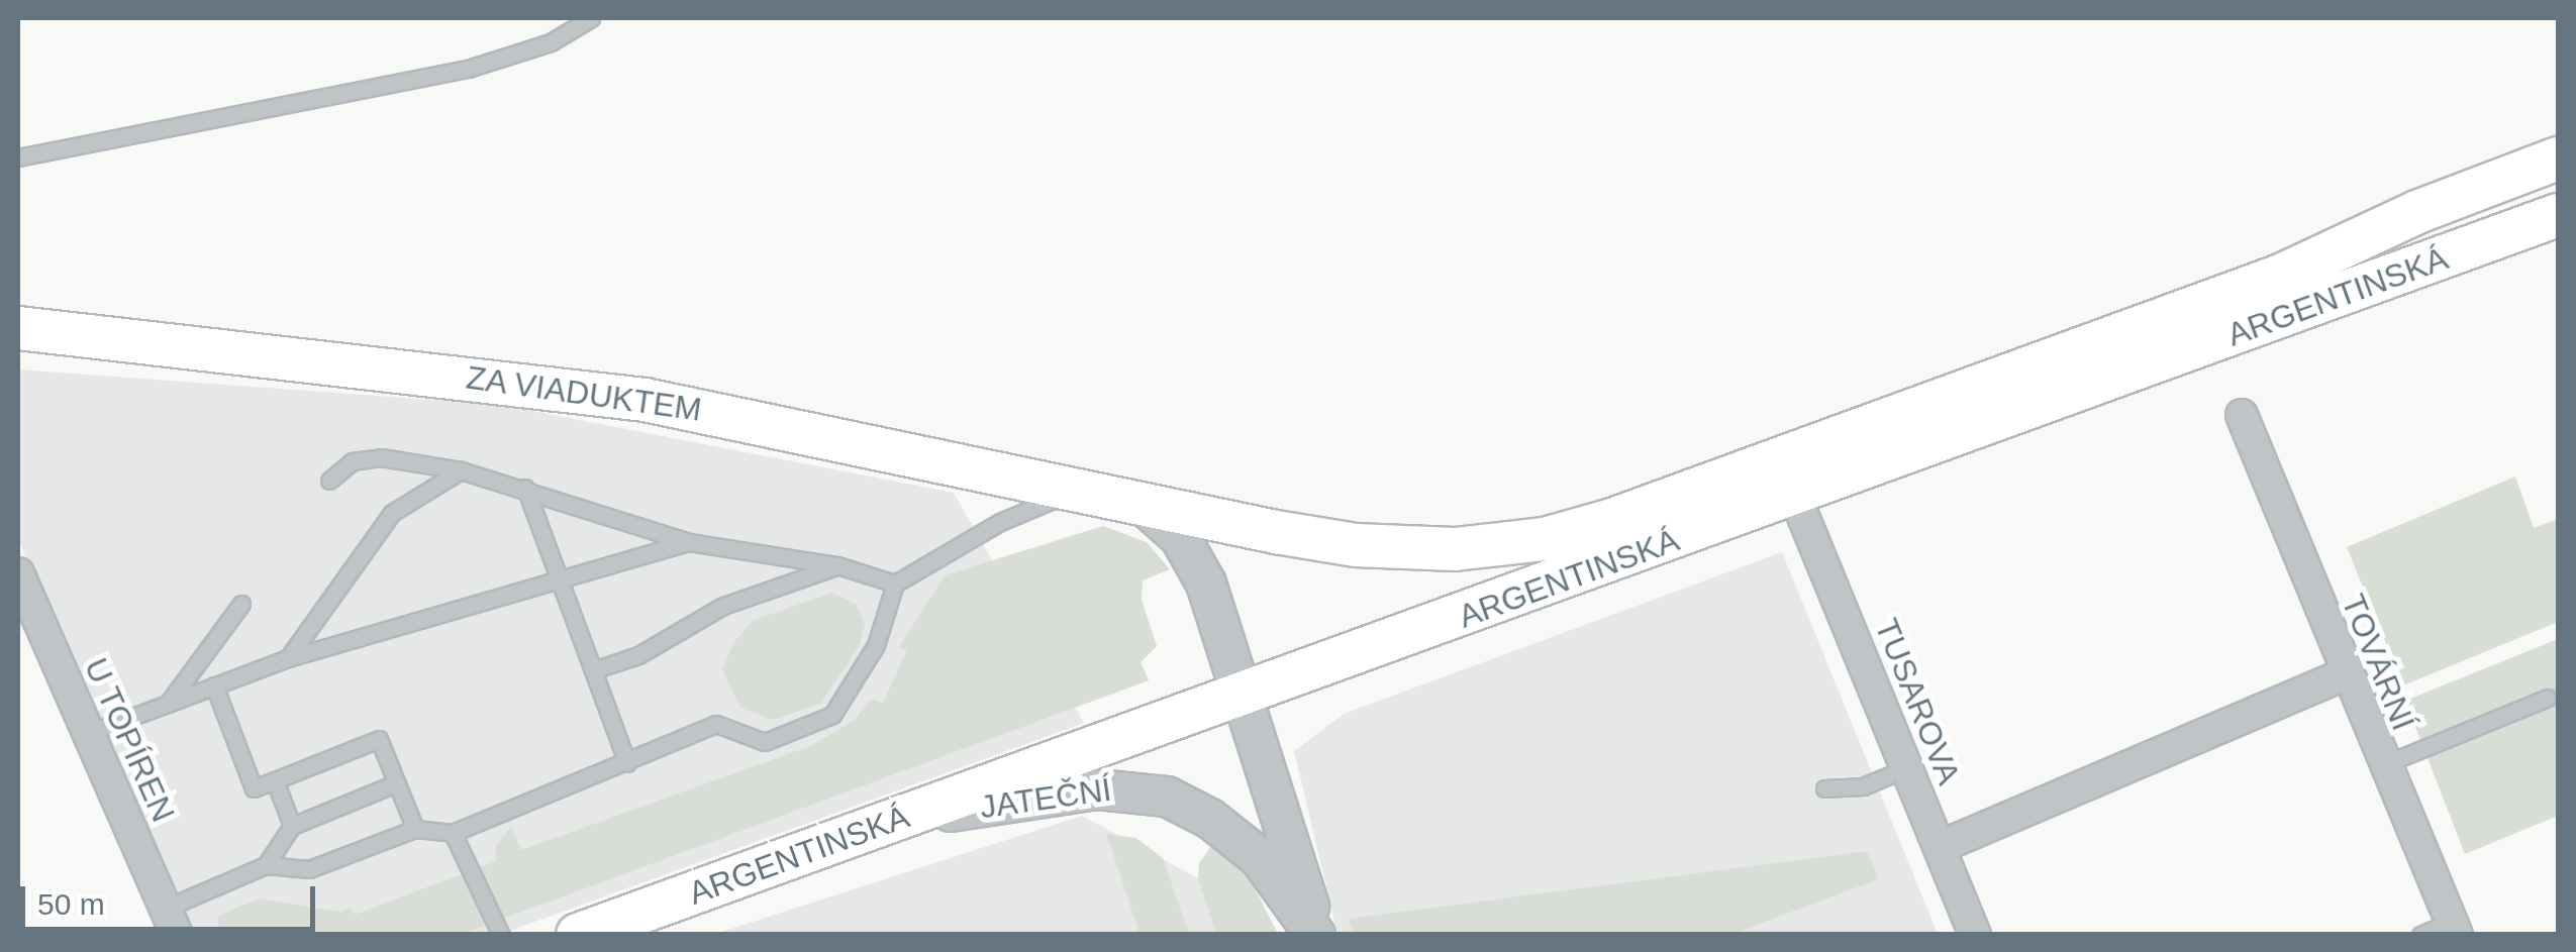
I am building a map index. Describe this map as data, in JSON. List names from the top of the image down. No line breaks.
{"streets":{"main road":["ARGENTINSKÁ","ZA VIADUKTEM"],"street":["TOVÁRNÍ","TUSAROVA","U TOPÍREN","JATEČNÍ"]},"crossings":[["ARGENTINSKÁ","ZA VIADUKTEM"],["ARGENTINSKÁ","TUSAROVA"],["ARGENTINSKÁ","JATEČNÍ"],["ZA VIADUKTEM","JATEČNÍ"]],"scale_bar":"50 m"}
